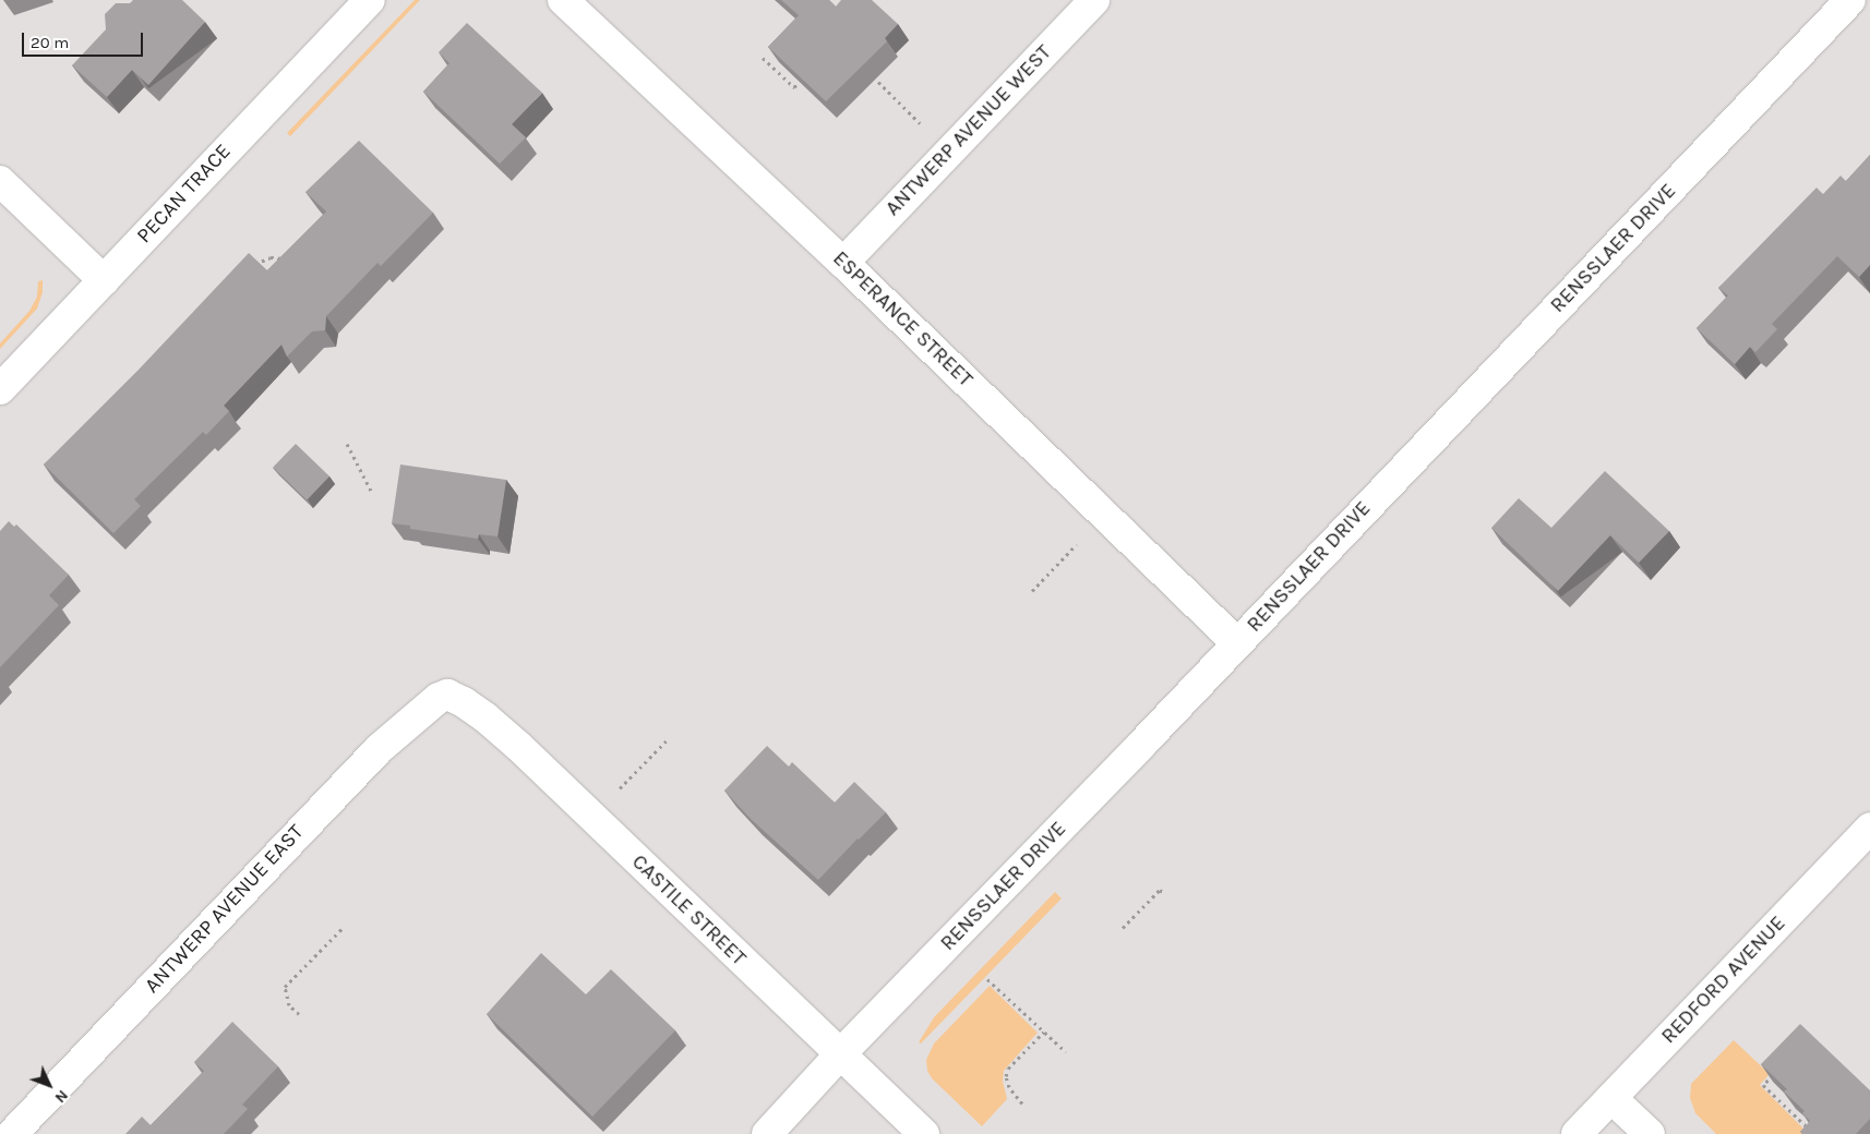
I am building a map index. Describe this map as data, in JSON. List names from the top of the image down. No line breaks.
{"streets":{"street":["ANTWERP AVENUE WEST","PECAN TRACE","RENSSLAER DRIVE","ESPERANCE STREET","ANTWERP AVENUE EAST","CASTILE STREET","REDFORD AVENUE"]},"crossings":[["ANTWERP AVENUE WEST","ESPERANCE STREET"],["RENSSLAER DRIVE","ESPERANCE STREET"],["RENSSLAER DRIVE","CASTILE STREET"],["ANTWERP AVENUE EAST","CASTILE STREET"]],"scale_bar":"20 m","north":"bottom right"}
